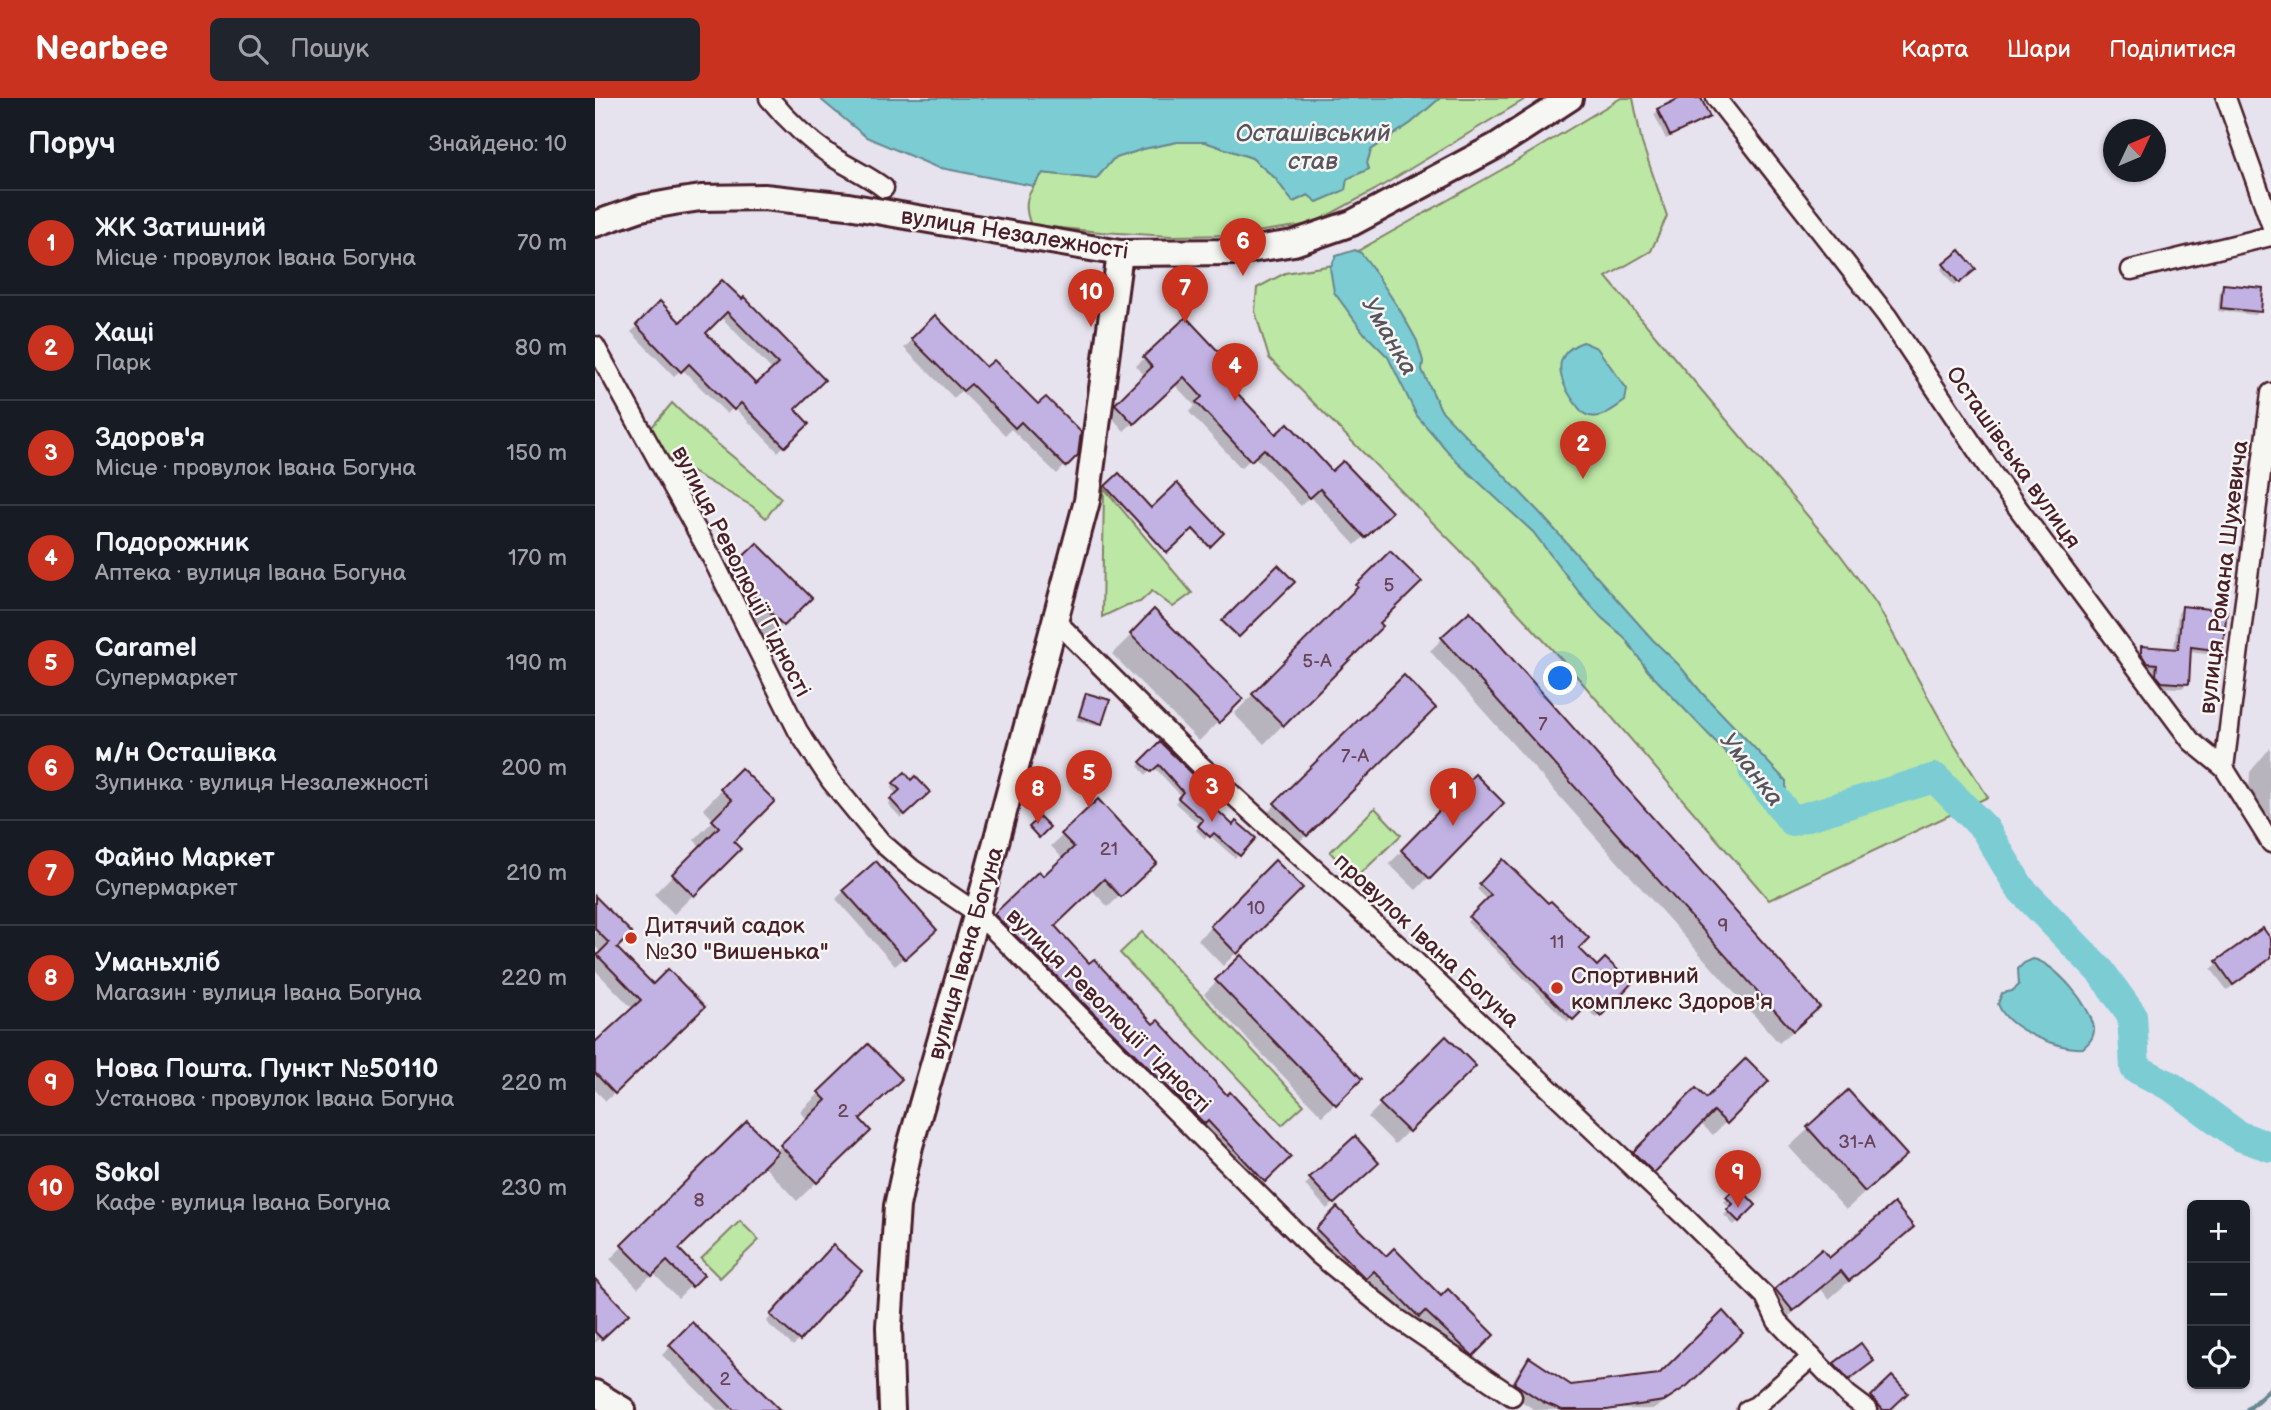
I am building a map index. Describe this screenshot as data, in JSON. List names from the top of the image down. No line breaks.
{"streets":{"main road":["вулиця Незалежності","вулиця Івана Богуна"],"street":["Осташівська вулиця","вулиця Революції Гідності","вулиця Романа Шухевича","провулок Івана Богуна"]},"crossings":[["вулиця Незалежності","вулиця Івана Богуна"],["Осташівська вулиця","вулиця Романа Шухевича"],["вулиця Революції Гідності","вулиця Івана Богуна"],["провулок Івана Богуна","вулиця Івана Богуна"]],"water":["Осташівський став","Уманка"],"places":["Дитячий садок №30 \"Вишенька\"","Спортивний комплекс Здоров'я"],"house_numbers":["5","5-А","7","7-А","21","10","9","11","2","31-А","8","2"],"north":"top right","page":{"header":"Nearbee","search":"Пошук","nav":["Карта","Шари","Поділитися"],"heading":["Поруч","Знайдено: 10"],"list":[{"mark":"1","name":"ЖК Затишний","note":"Місце · провулок Івана Богуна","value":"70 m"},{"mark":"2","name":"Хащі","note":"Парк","value":"80 m"},{"mark":"3","name":"Здоров'я","note":"Місце · провулок Івана Богуна","value":"150 m"},{"mark":"4","name":"Подорожник","note":"Аптека · вулиця Івана Богуна","value":"170 m"},{"mark":"5","name":"Caramel","note":"Супермаркет","value":"190 m"},{"mark":"6","name":"м/н Осташівка","note":"Зупинка · вулиця Незалежності","value":"200 m"},{"mark":"7","name":"Файно Маркет","note":"Супермаркет","value":"210 m"},{"mark":"8","name":"Уманьхліб","note":"Магазин · вулиця Івана Богуна","value":"220 m"},{"mark":"9","name":"Нова Пошта. Пункт №50110","note":"Установа · провулок Івана Богуна","value":"220 m"},{"mark":"10","name":"Sokol","note":"Кафе · вулиця Івана Богуна","value":"230 m"}],"pins":["6","7","10","4","2","5","3","8","1","9"],"map_buttons":["+","−"]}}
